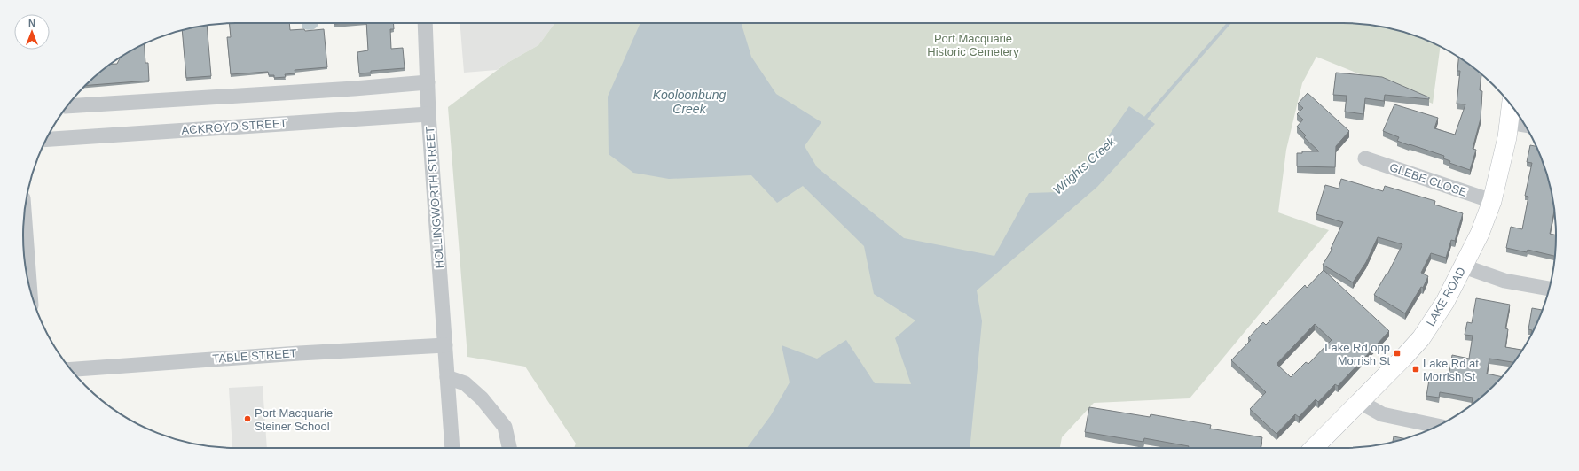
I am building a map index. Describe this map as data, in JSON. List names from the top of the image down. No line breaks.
{"streets":{"main road":["LAKE ROAD"],"street":["ACKROYD STREET","GLEBE CLOSE","HOLLINGWORTH STREET","TABLE STREET"]},"crossings":[["ACKROYD STREET","HOLLINGWORTH STREET"],["GLEBE CLOSE","LAKE ROAD"],["HOLLINGWORTH STREET","TABLE STREET"]],"water":["Kooloonbung Creek","Wrights Creek"],"parks":["Port Macquarie Historic Cemetery"],"places":{"transit":["Lake Rd opp Morrish St","Lake Rd at Morrish St"],"other":["Port Macquarie Steiner School"]},"north":"top"}
